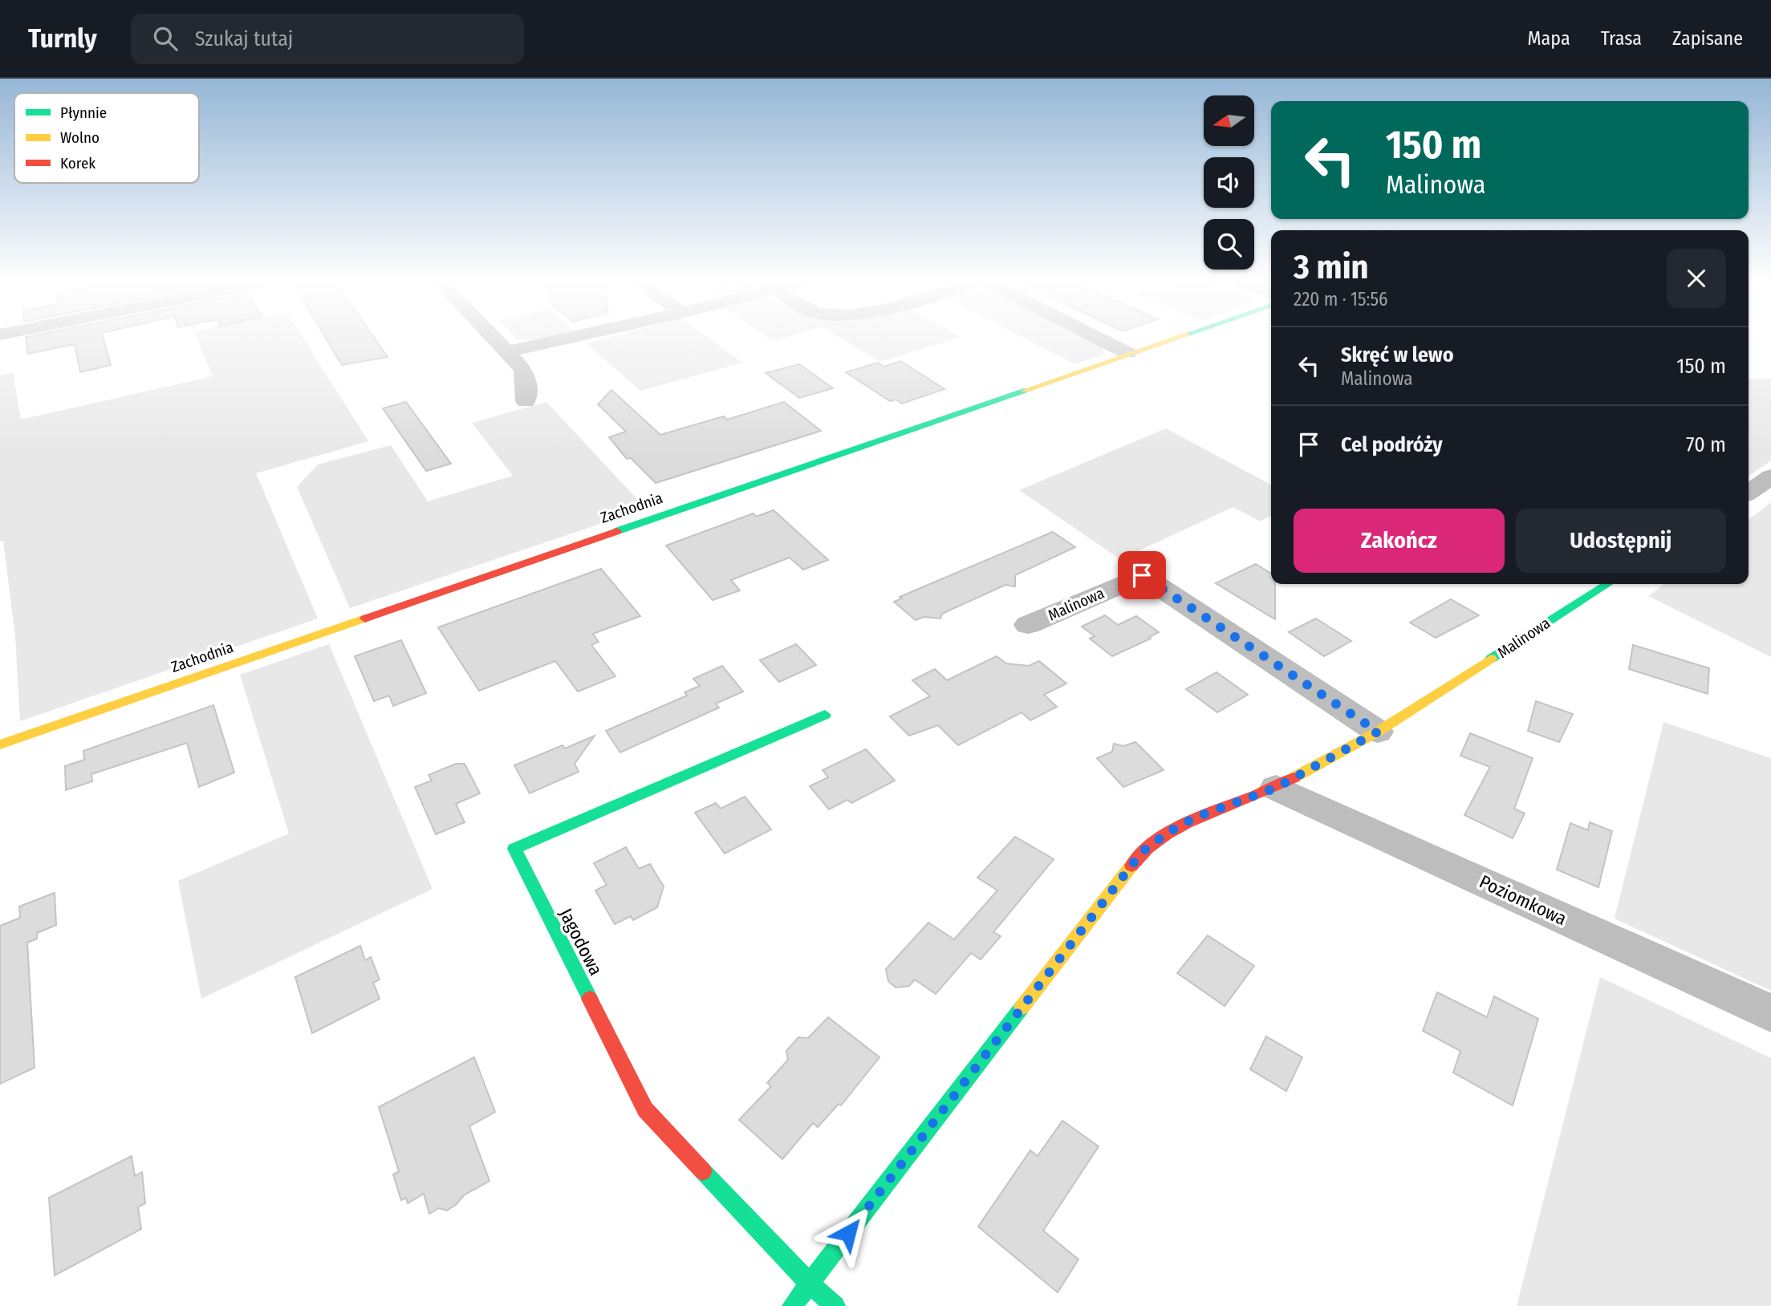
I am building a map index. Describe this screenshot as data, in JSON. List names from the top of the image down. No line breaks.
{"streets":{"street":["Zachodnia","Malinowa","Poziomkowa","Jagodowa"]},"crossings":[["Malinowa","Poziomkowa"],["Malinowa","Jagodowa"]],"legend":["Płynnie","Wolno","Korek"],"north":"left","page":{"header":"Turnly","search":"Szukaj tutaj","nav":["Mapa","Trasa","Zapisane"],"turn":["150 m","Malinowa"],"heading":["3 min","220 m · 15:56"],"list":[{"name":"Skręć w lewo","note":"Malinowa","value":"150 m"},{"name":"Cel podróży","value":"70 m"}],"buttons":["Zakończ","Udostępnij"]}}
